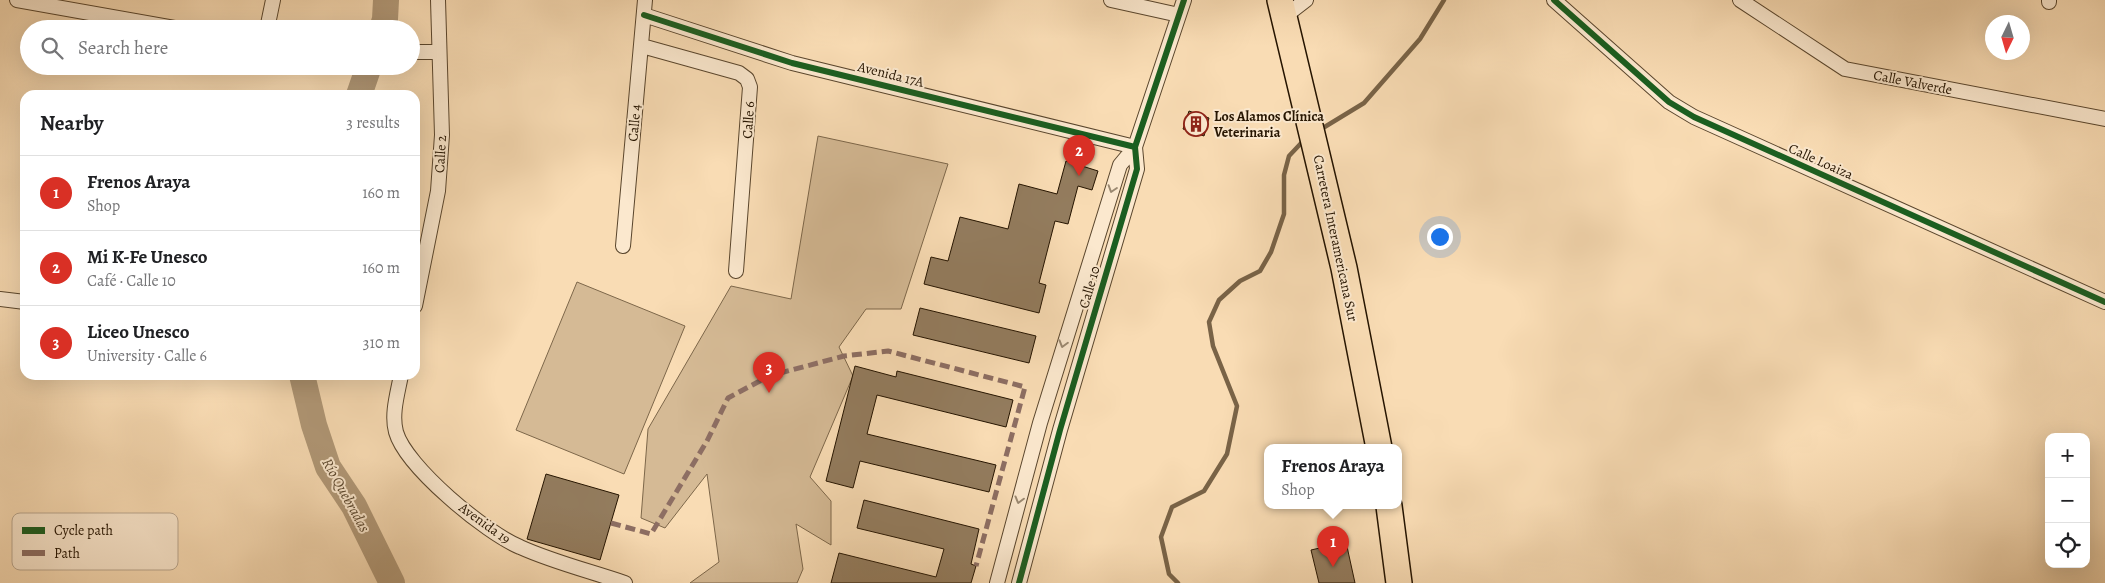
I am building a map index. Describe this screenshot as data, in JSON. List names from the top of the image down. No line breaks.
{"streets":{"highway":["Carretera Interamericana Sur"],"street":["Avenida 17A","Calle Valverde","Calle 6","Calle 4","Calle 2","Calle Loaiza","Calle 10","Avenida 19"]},"crossings":[["Avenida 17A","Calle 4"],["Avenida 17A","Calle 10"],["Calle 6","Calle 4"]],"water":["Río Quebradas"],"places":{"building":["Los Alamos Clínica Veterinaria"]},"legend":["Cycle path","Path"],"north":"bottom","page":{"search":"Search here","heading":["Nearby","3 results"],"pins":["2","3","1"],"list":[{"mark":"1","name":"Frenos Araya","note":"Shop","value":"160 m"},{"mark":"2","name":"Mi K-Fe Unesco","note":"Café · Calle 10","value":"160 m"},{"mark":"3","name":"Liceo Unesco","note":"University · Calle 6","value":"310 m"}],"map_buttons":["+","−"],"popup":["Frenos Araya","Shop"]}}
